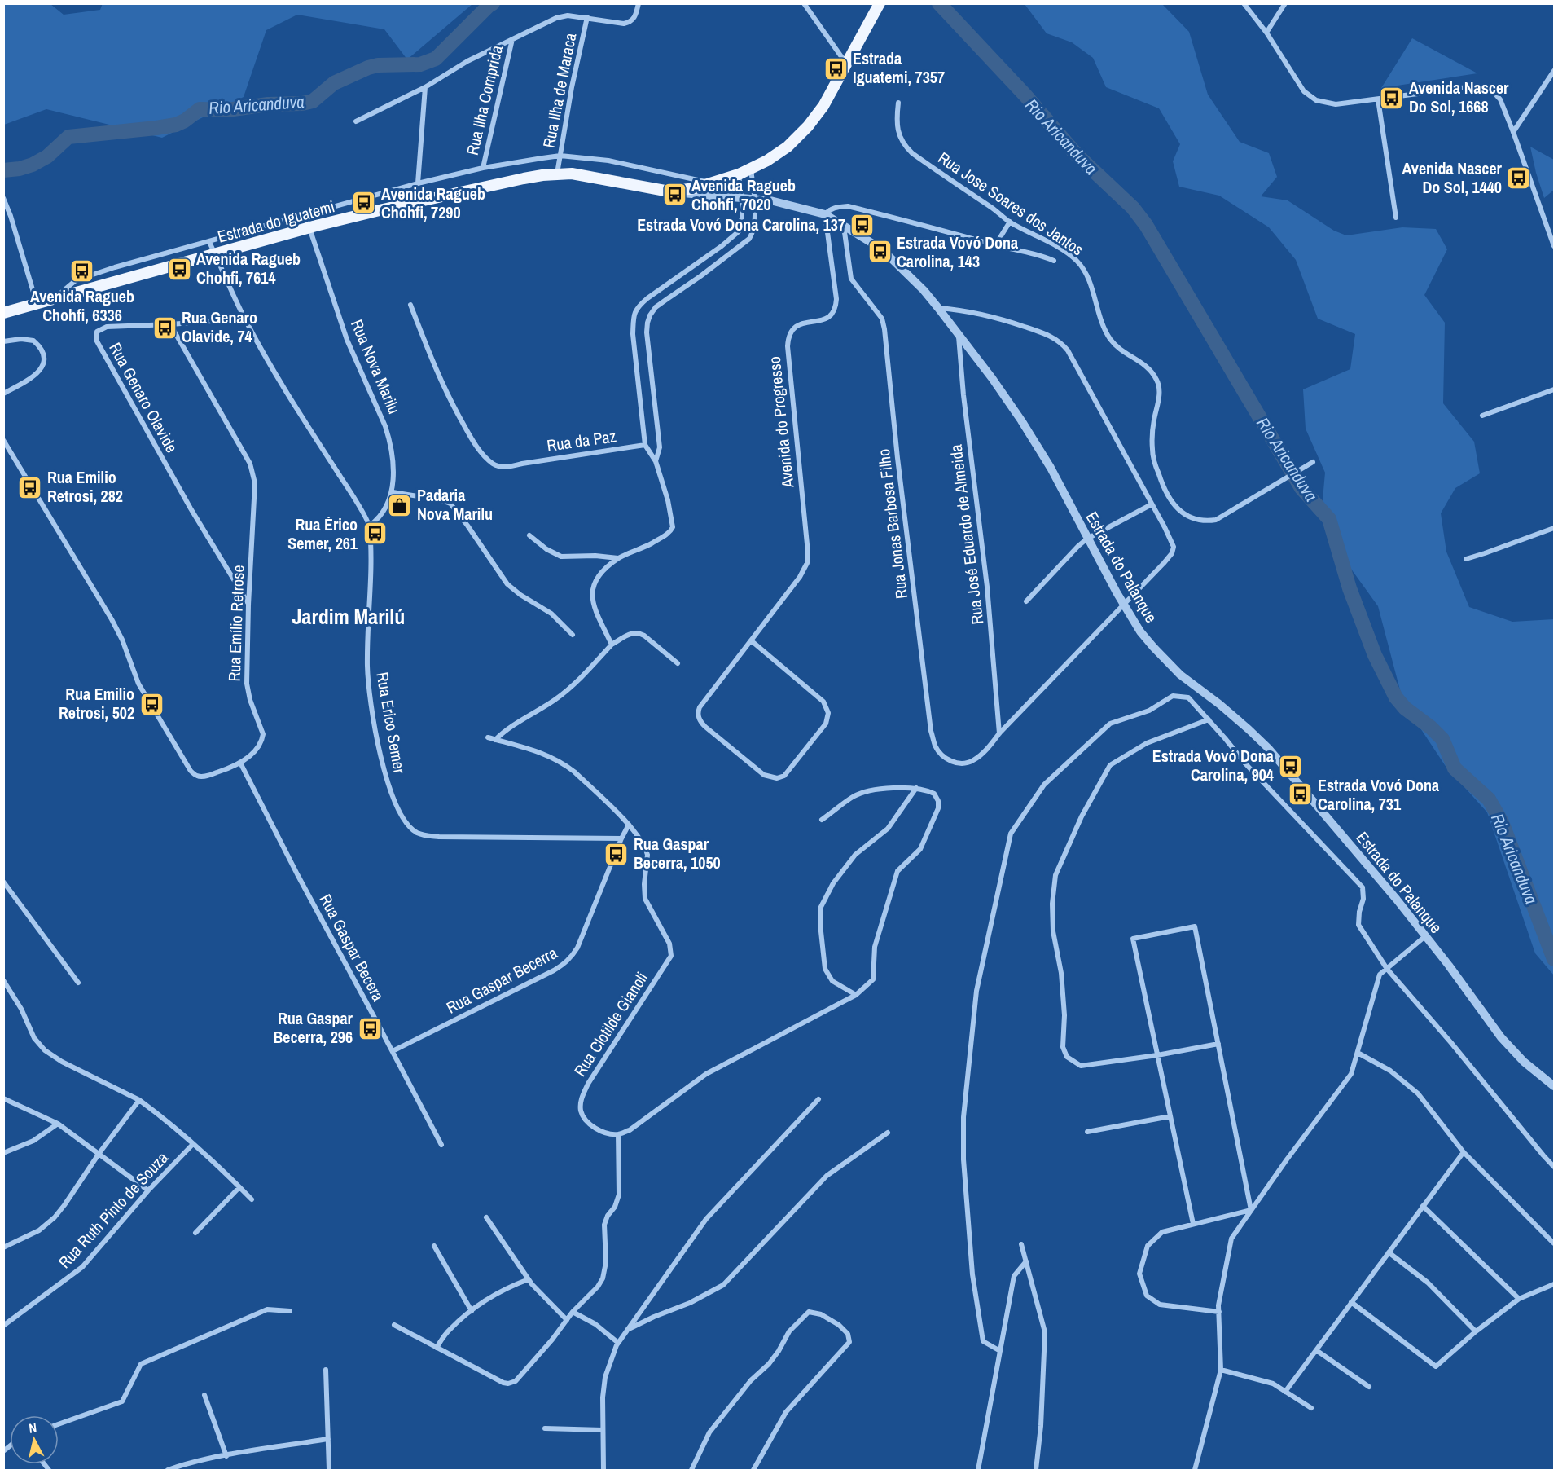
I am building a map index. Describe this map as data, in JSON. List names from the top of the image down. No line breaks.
{"streets":{"main road":["Estrada do Iguatemi"],"street":["Rua Ilha de Maraca","Rua Ilha Comprida","Rua Jose Soares dos Jantos","Rua Nova Marilu","Rua Genaro Olavide","Avenida do Progresso","Rua da Paz","Rua Jonas Barbosa Filho","Rua José Eduardo de Almeida","Estrada do Palanque","Rua Emílio Retrose","Rua Erico Semer","Rua Gaspar Becera","Rua Gaspar Becerra","Rua Clotilde Gianoli","Rua Ruth Pinto de Souza"]},"crossings":[["Rua Ilha de Maraca","Estrada do Iguatemi"],["Estrada do Iguatemi","Rua Nova Marilu"],["Estrada do Iguatemi","Estrada do Palanque"],["Estrada do Iguatemi","Rua Erico Semer"],["Rua Nova Marilu","Rua Erico Semer"],["Rua Genaro Olavide","Rua Emílio Retrose"],["Rua Genaro Olavide","Rua Erico Semer"],["Avenida do Progresso","Estrada do Palanque"],["Rua Jonas Barbosa Filho","Rua José Eduardo de Almeida"],["Rua Jonas Barbosa Filho","Estrada do Palanque"],["Rua José Eduardo de Almeida","Estrada do Palanque"],["Rua Emílio Retrose","Rua Gaspar Becera"],["Rua Erico Semer","Rua Gaspar Becerra"],["Rua Gaspar Becera","Rua Gaspar Becerra"],["Rua Gaspar Becerra","Rua Clotilde Gianoli"]],"districts":["Jardim Marilú"],"water":["Rio Aricanduva"],"places":{"bus stop":["Estrada Iguatemi, 7357","Avenida Nascer Do Sol, 1668","Avenida Nascer Do Sol, 1440","Avenida Ragueb Chohfi, 7020","Avenida Ragueb Chohfi, 7290","Estrada Vovó Dona Carolina, 137","Estrada Vovó Dona Carolina, 143","Avenida Ragueb Chohfi, 7614","Avenida Ragueb Chohfi, 6336","Rua Genaro Olavide, 74","Rua Emilio Retrosi, 282","Rua Érico Semer, 261","Rua Emilio Retrosi, 502","Estrada Vovó Dona Carolina, 904","Estrada Vovó Dona Carolina, 731","Rua Gaspar Becerra, 1050","Rua Gaspar Becerra, 296"],"shop":["Padaria Nova Marilu"]},"north":"top"}
